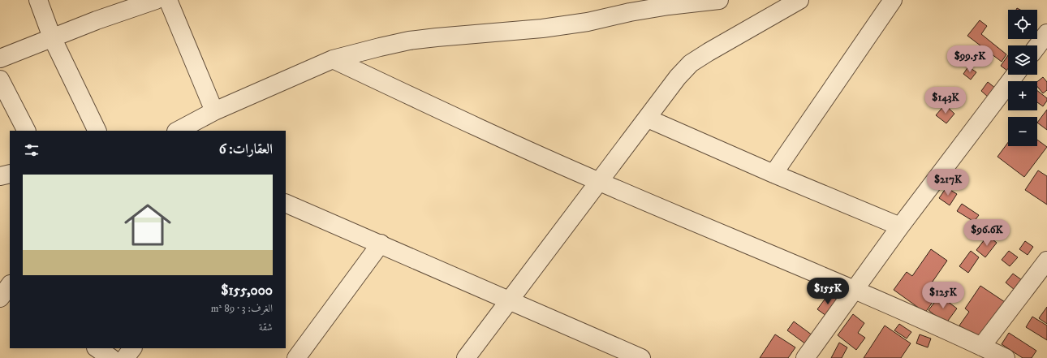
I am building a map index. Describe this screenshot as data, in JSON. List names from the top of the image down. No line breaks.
{"page":{"map_buttons":["+","−"],"price":["$99.5K","$143K","$217K","$96.6K","$155K","$125K"],"heading":"العقارات: 6","list":[{"name":"$155,000","note":"الغرف: 3 · 89 m² · شقة"}]}}
